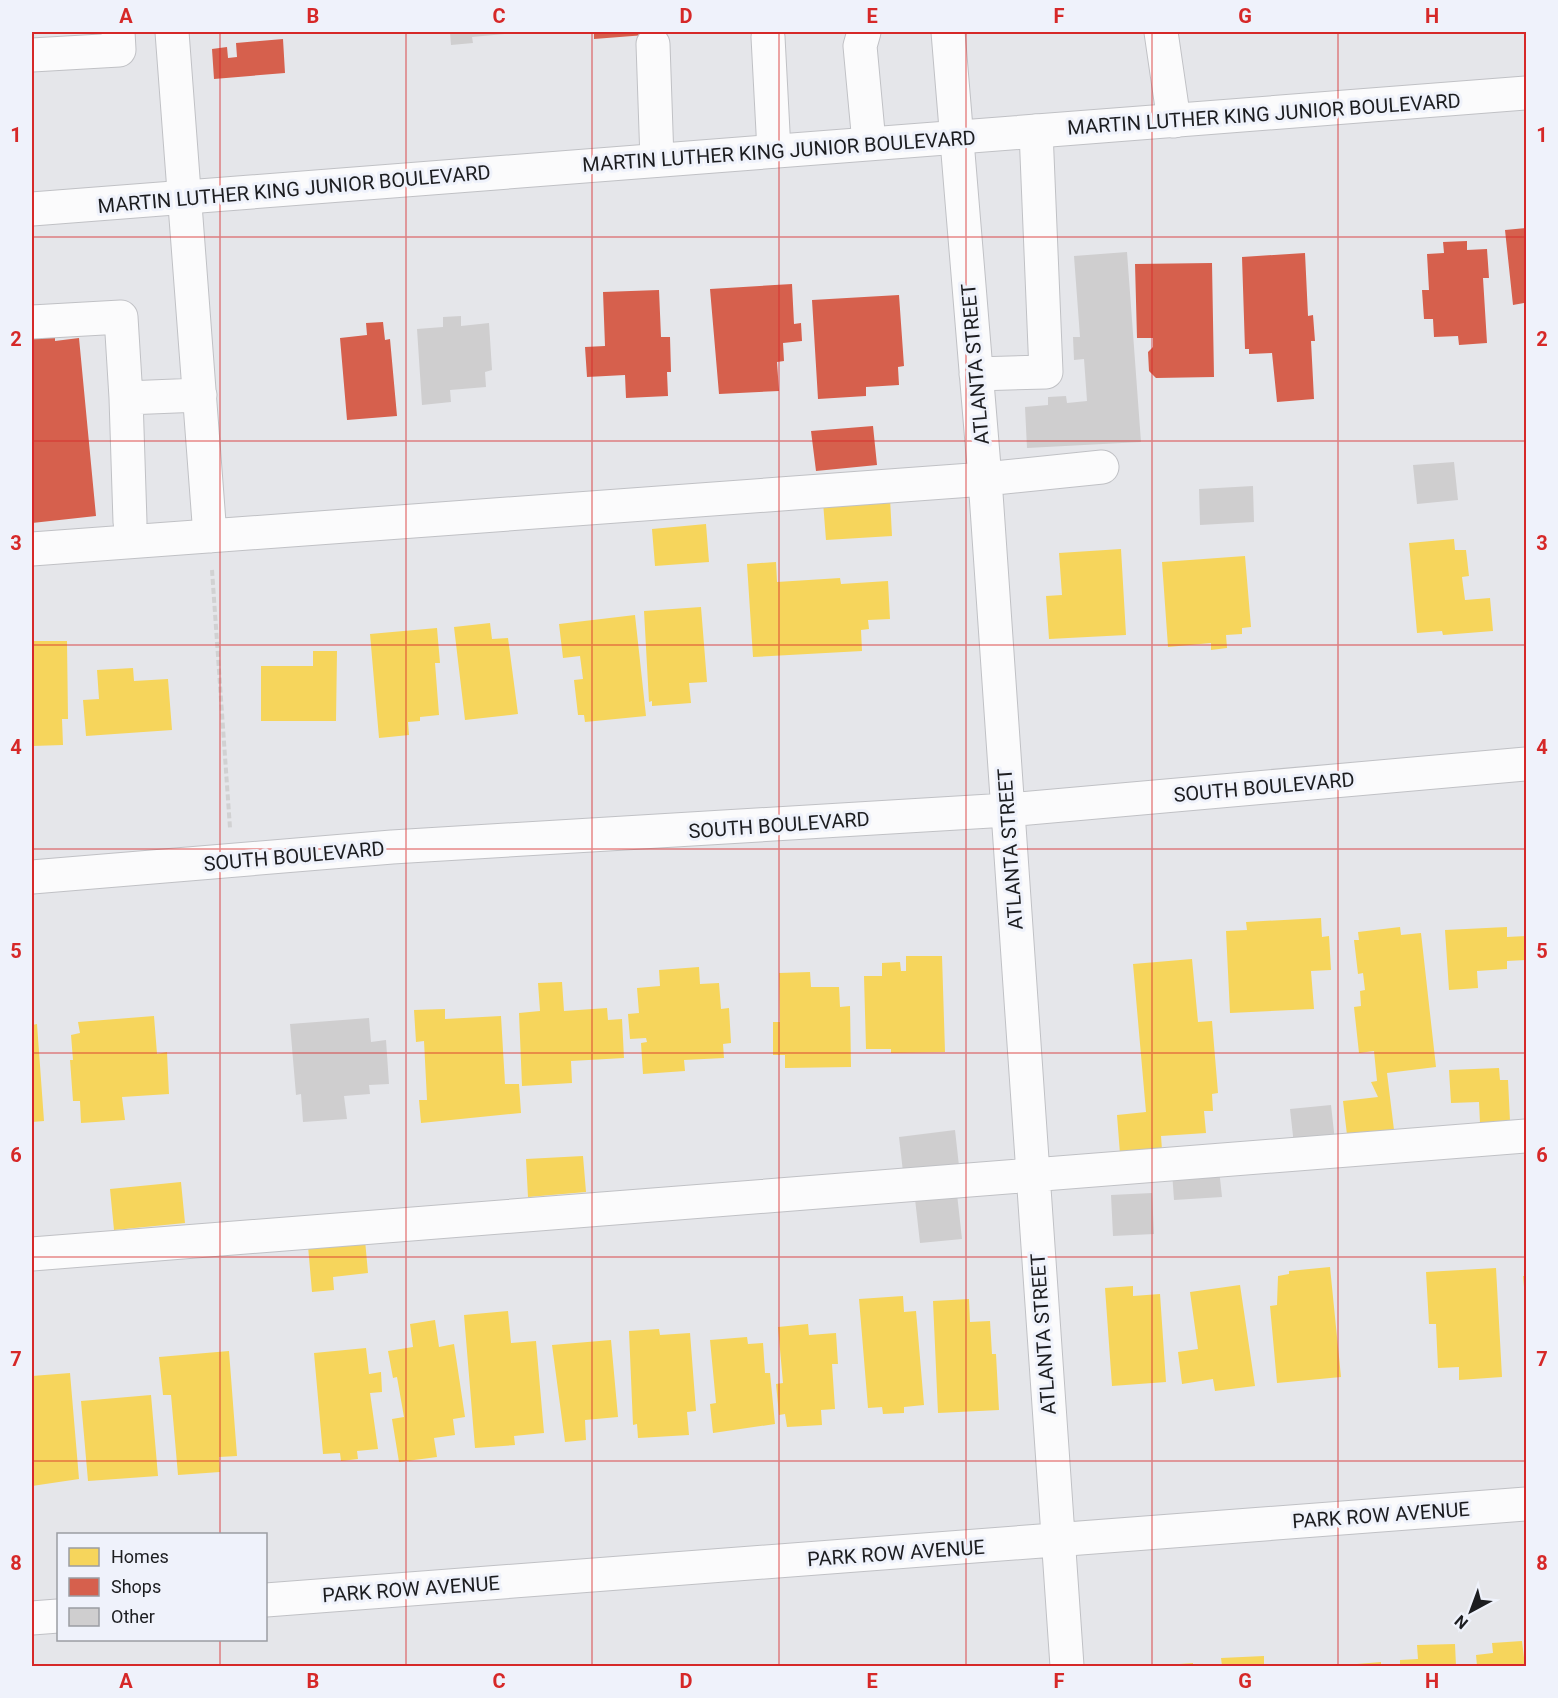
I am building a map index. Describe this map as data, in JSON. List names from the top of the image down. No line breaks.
{"streets":{"street":["MARTIN LUTHER KING JUNIOR BOULEVARD","ATLANTA STREET","SOUTH BOULEVARD","PARK ROW AVENUE"]},"crossings":[["MARTIN LUTHER KING JUNIOR BOULEVARD","ATLANTA STREET"],["ATLANTA STREET","SOUTH BOULEVARD"],["ATLANTA STREET","PARK ROW AVENUE"]],"legend":["Homes","Shops","Other"],"north":"bottom left","grid":{"columns":["A","B","C","D","E","F","G","H"],"rows":["1","2","3","4","5","6","7","8"]}}
